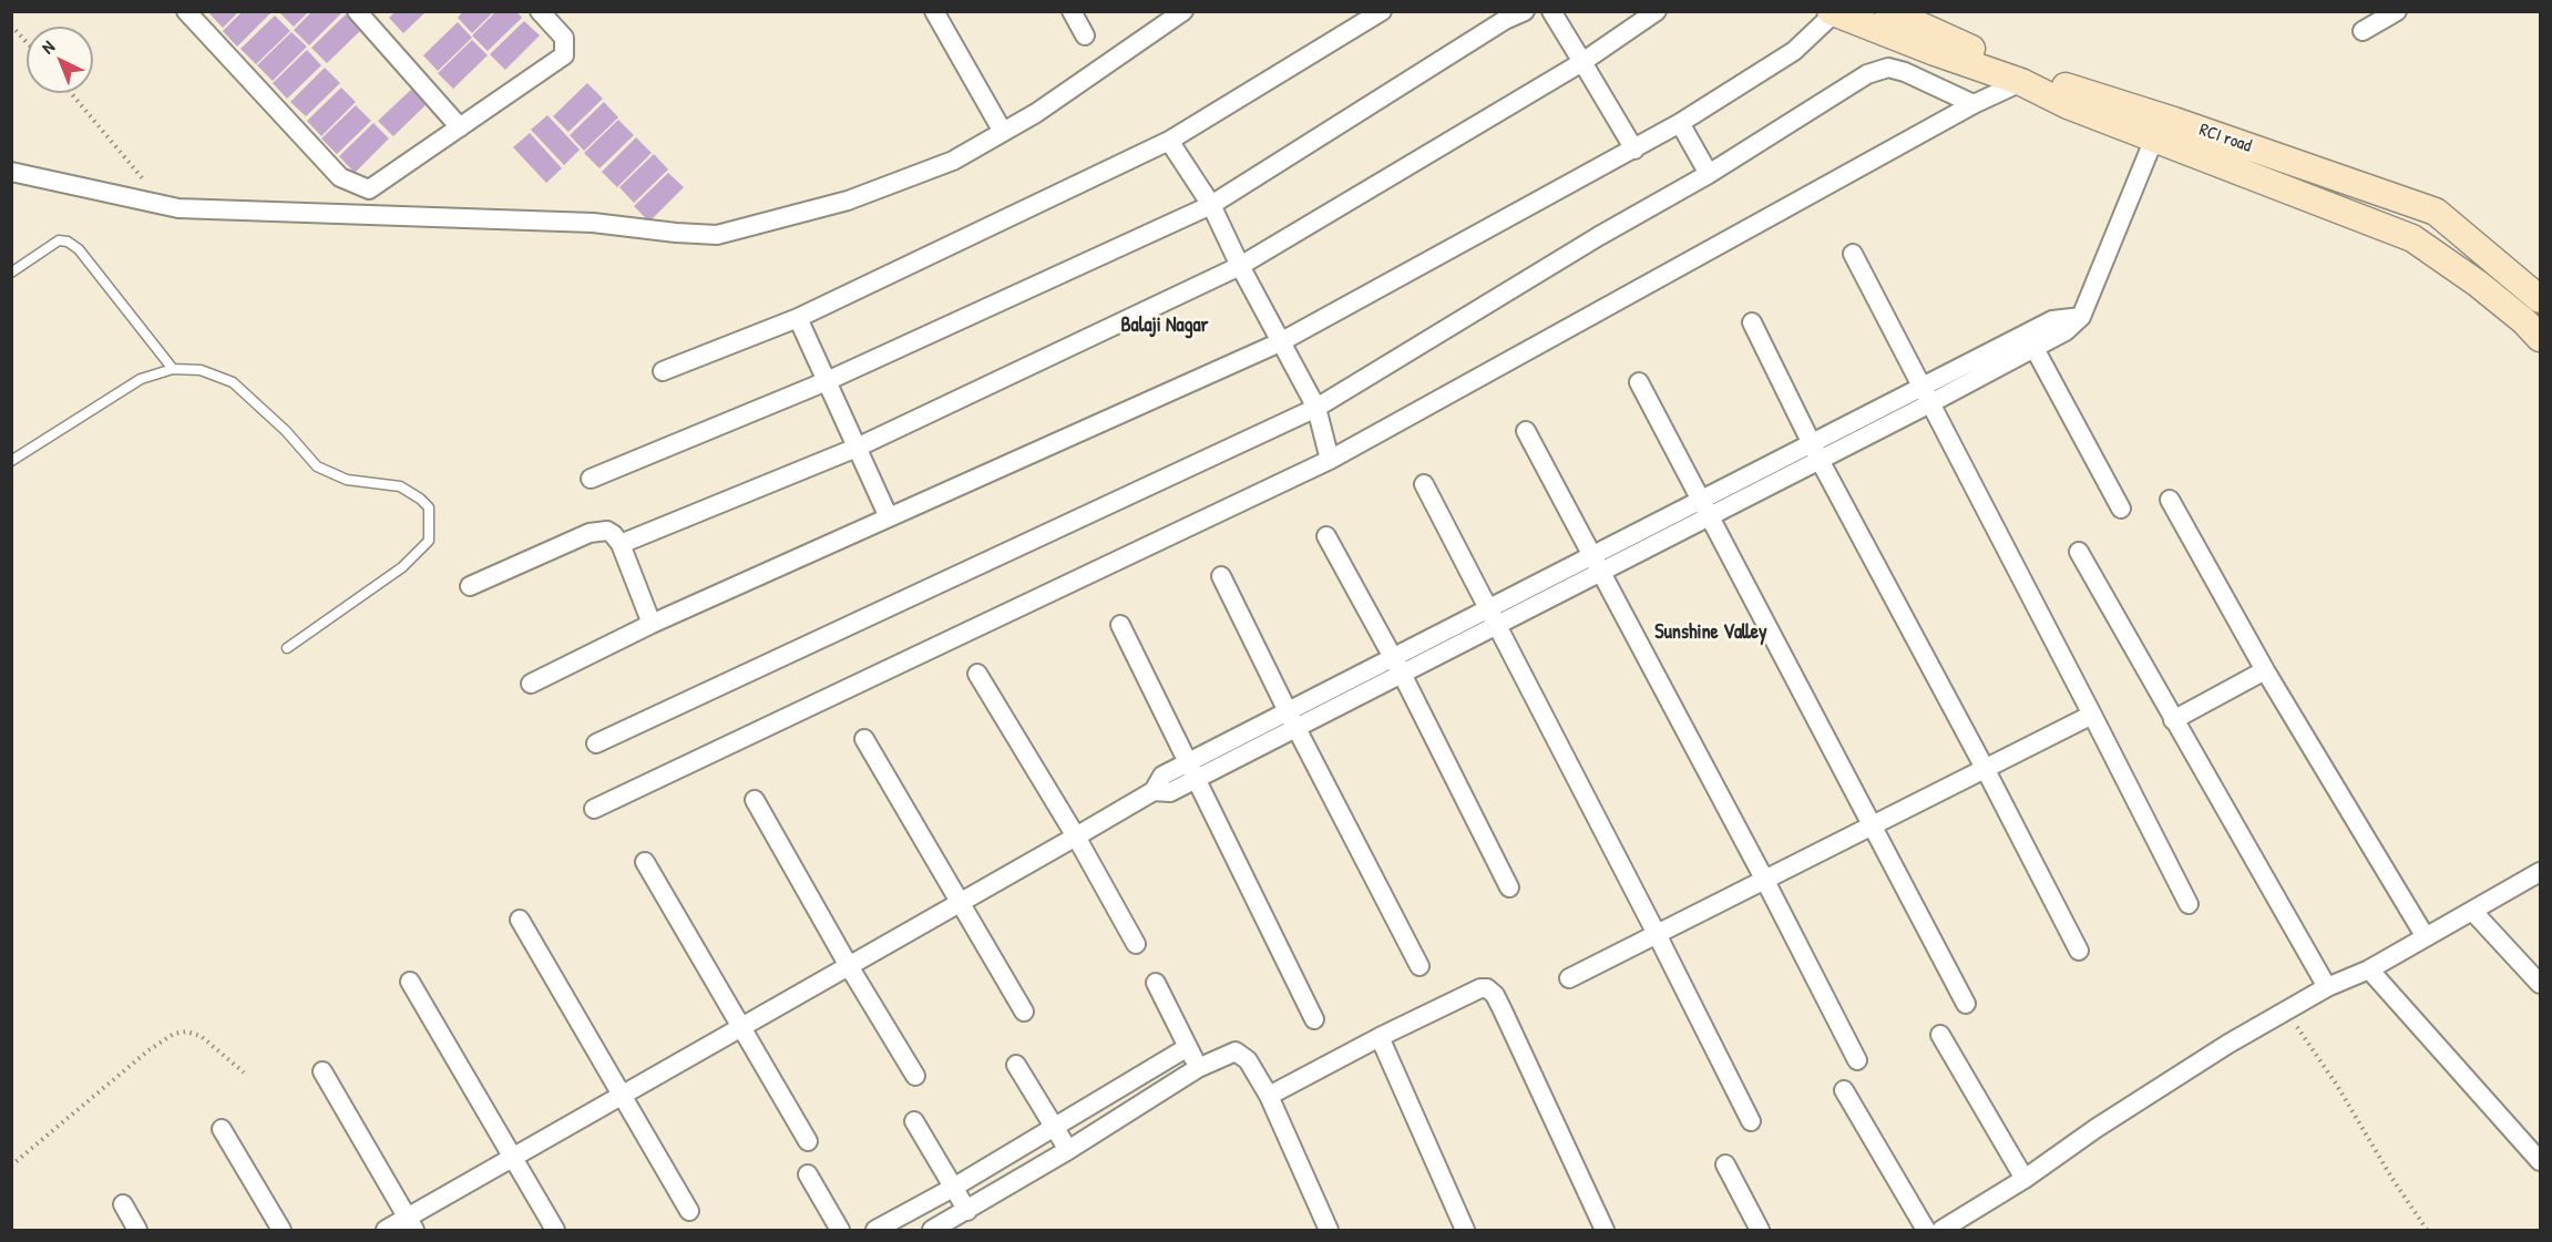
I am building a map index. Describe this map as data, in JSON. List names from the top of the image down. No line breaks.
{"streets":{"main road":["RCI road"]},"districts":["Balaji Nagar","Sunshine Valley"],"north":"top left"}
